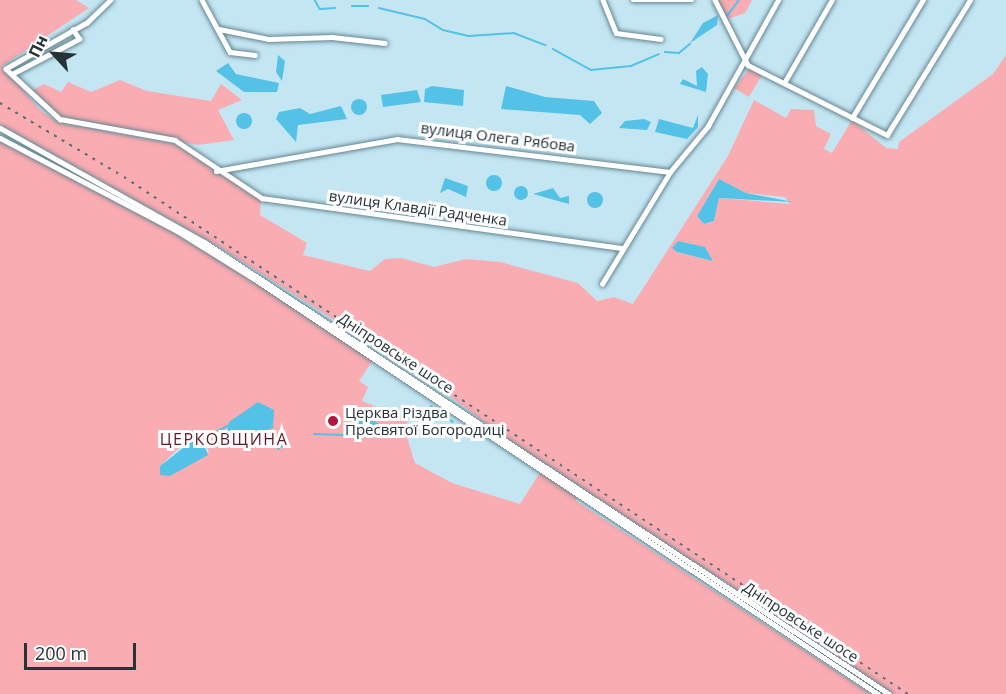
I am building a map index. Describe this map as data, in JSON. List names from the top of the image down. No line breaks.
{"streets":{"main road":["Дніпровське шосе"],"street":["вулиця Олега Рябова","вулиця Клавдії Радченка"]},"crossings":[["вулиця Олега Рябова","вулиця Клавдії Радченка"]],"districts":["ЦЕРКОВЩИНА"],"places":["Церква Різдва Пресвятої Богородиці"],"scale_bar":"200 m","north":"top left"}
